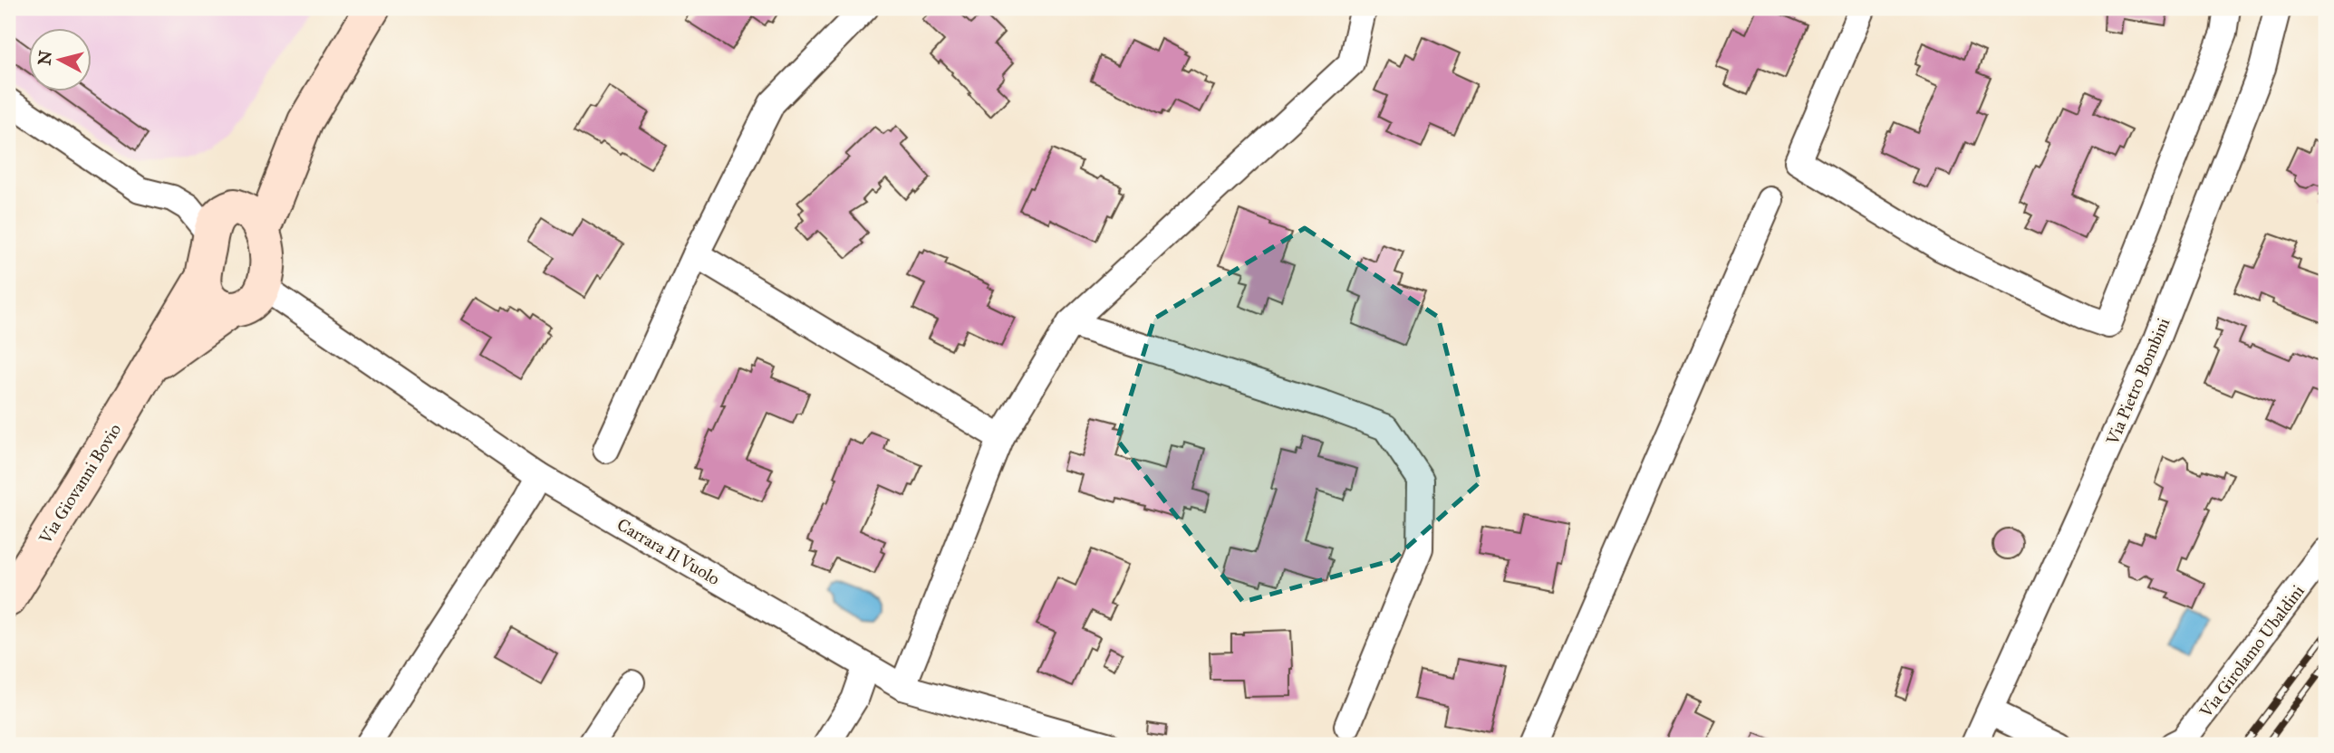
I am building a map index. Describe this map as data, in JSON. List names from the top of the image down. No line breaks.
{"streets":{"main road":["Via Giovanni Bovio"],"street":["Via Pietro Bombini","Carrara Il Vuolo","Via Girolamo Ubaldini"]},"crossings":[["Via Giovanni Bovio","Carrara Il Vuolo"]],"north":"left"}
